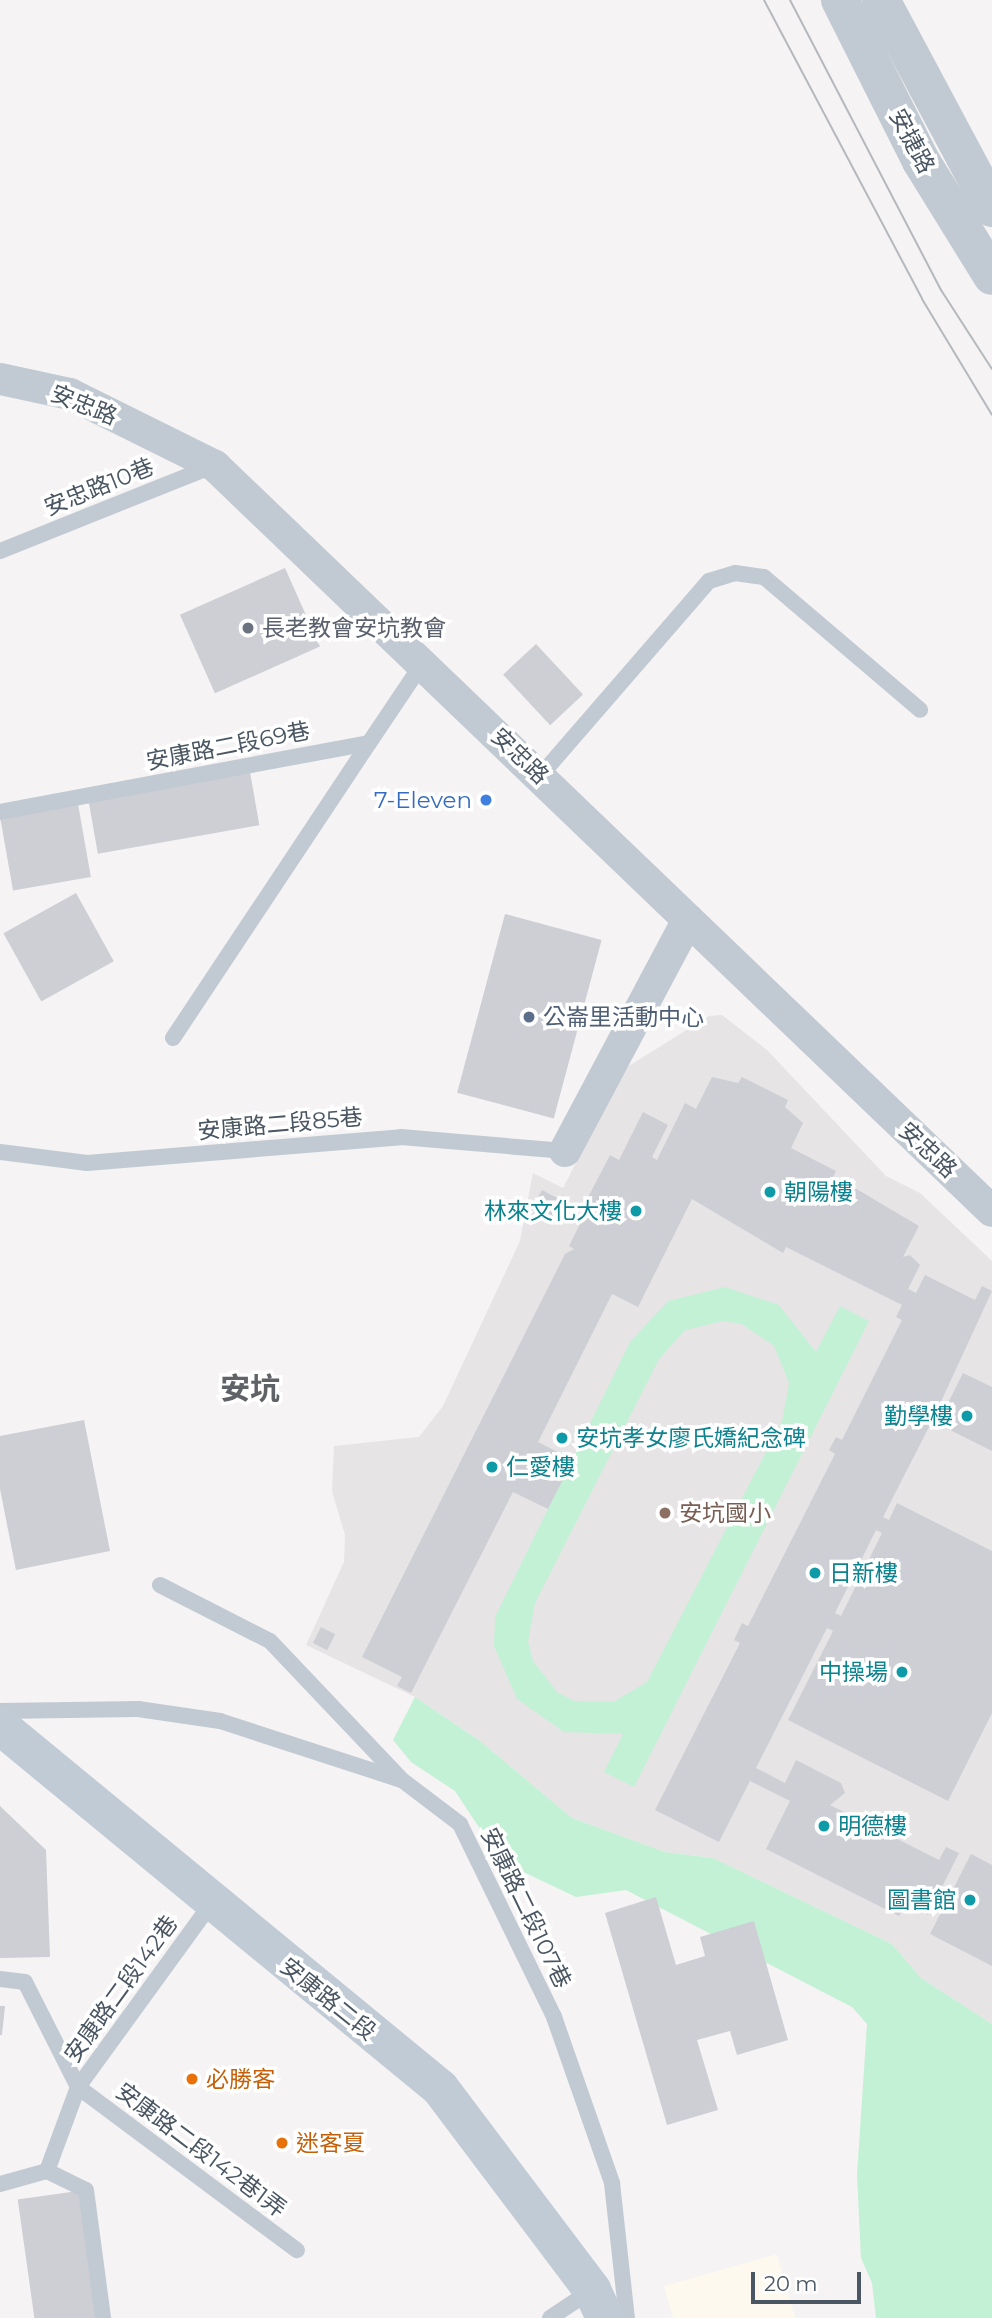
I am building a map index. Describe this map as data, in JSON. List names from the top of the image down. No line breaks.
{"streets":{"main road":["安康路二段"],"street":["安捷路","安忠路"],"lane":["安忠路10巷","安康路二段69巷","安康路二段85巷","安康路二段107巷","安康路二段142巷","安康路二段142巷1弄"]},"crossings":[["安忠路","安忠路10巷"],["安康路二段142巷","安康路二段"],["安康路二段142巷","安康路二段142巷1弄"]],"districts":["安坑"],"places":["長老教會安坑教會","7-Eleven","公崙里活動中心","朝陽樓","林來文化大樓","勤學樓","安坑孝女廖氏嬌紀念碑","仁愛樓","安坑國小","日新樓","中操場","明德樓","圖書館","必勝客","迷客夏"],"scale_bar":"20 m"}
